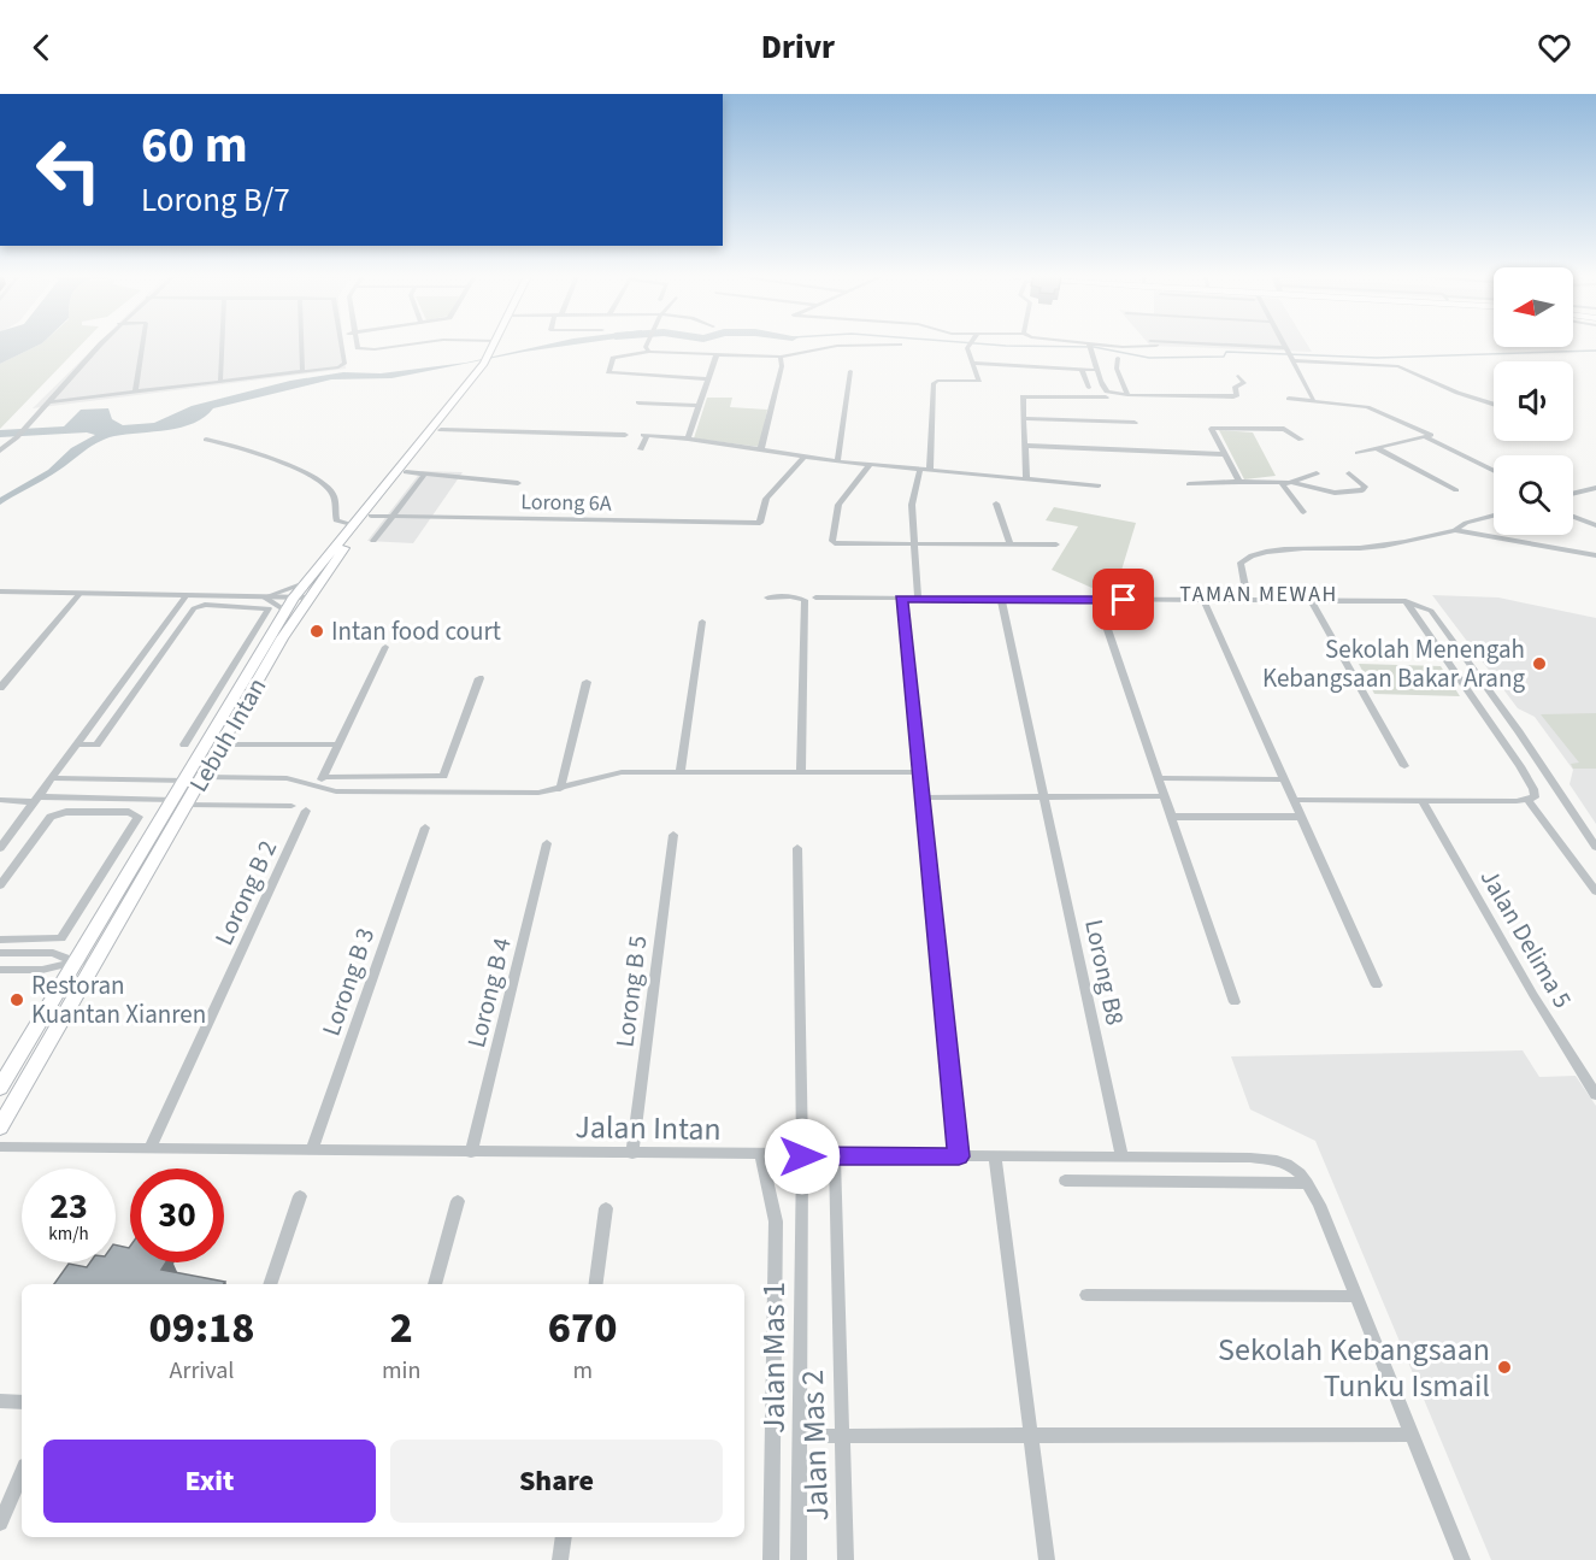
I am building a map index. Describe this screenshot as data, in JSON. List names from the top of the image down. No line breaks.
{"streets":{"main road":["Lebuh Intan"],"street":["Lorong 6A","Lorong B 2","Jalan Delima 5","Lorong B8","Lorong B 3","Lorong B 5","Lorong B 4","Jalan Intan","Jalan Mas 1","Jalan Mas 2"]},"crossings":[["Lorong 6A","Lebuh Intan"],["Lorong B 2","Jalan Intan"],["Lorong B8","Jalan Intan"],["Lorong B 3","Jalan Intan"],["Lorong B 5","Jalan Intan"],["Lorong B 4","Jalan Intan"],["Jalan Intan","Jalan Mas 1"],["Jalan Intan","Jalan Mas 2"]],"districts":["TAMAN MEWAH"],"places":["Intan food court","Sekolah Menengah Kebangsaan Bakar Arang","Restoran Kuantan Xianren","Sekolah Kebangsaan Tunku Ismail"],"north":"left","page":{"header":"Drivr","turn":["60 m","Lorong B/7"],"speed":"23 km/h","limit":"30","eta":["09:18","Arrival","2","min","670","m"],"buttons":["Exit","Share"]}}
